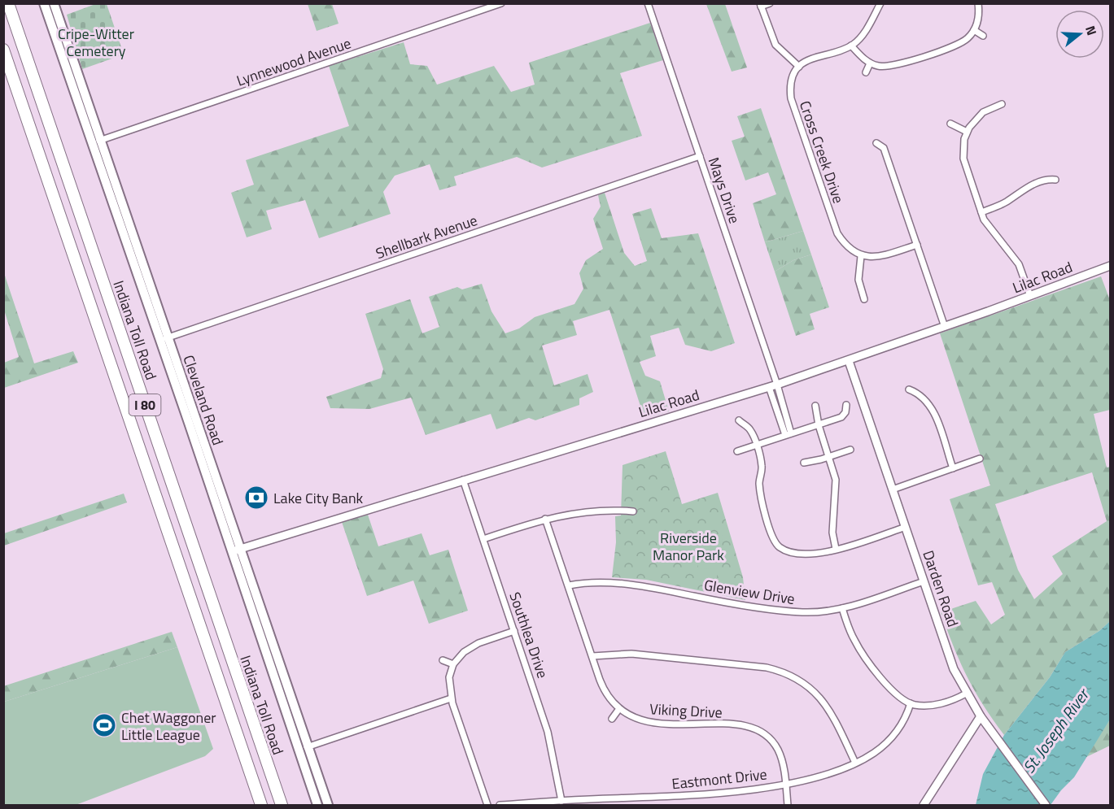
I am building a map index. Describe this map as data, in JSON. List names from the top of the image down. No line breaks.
{"streets":{"highway":["Indiana Toll Road","I 80"],"main road":["Cleveland Road"],"street":["Lynnewood Avenue","Cross Creek Drive","Mays Drive","Shellbark Avenue","Lilac Road","Darden Road","Glenview Drive","Southlea Drive","Viking Drive","Eastmont Drive"]},"crossings":[["Lynnewood Avenue","Cleveland Road"],["Mays Drive","Shellbark Avenue"],["Mays Drive","Lilac Road"],["Shellbark Avenue","Cleveland Road"],["Lilac Road","Cleveland Road"],["Lilac Road","Darden Road"],["Lilac Road","Southlea Drive"],["Darden Road","Glenview Drive"],["Glenview Drive","Viking Drive"],["Southlea Drive","Eastmont Drive"],["Viking Drive","Eastmont Drive"]],"water":["St. Joseph River"],"parks":["Cripe-Witter Cemetery","Riverside Manor Park"],"places":{"bank":["Lake City Bank"],"sports":["Chet Waggoner Little League"]},"north":"right"}
